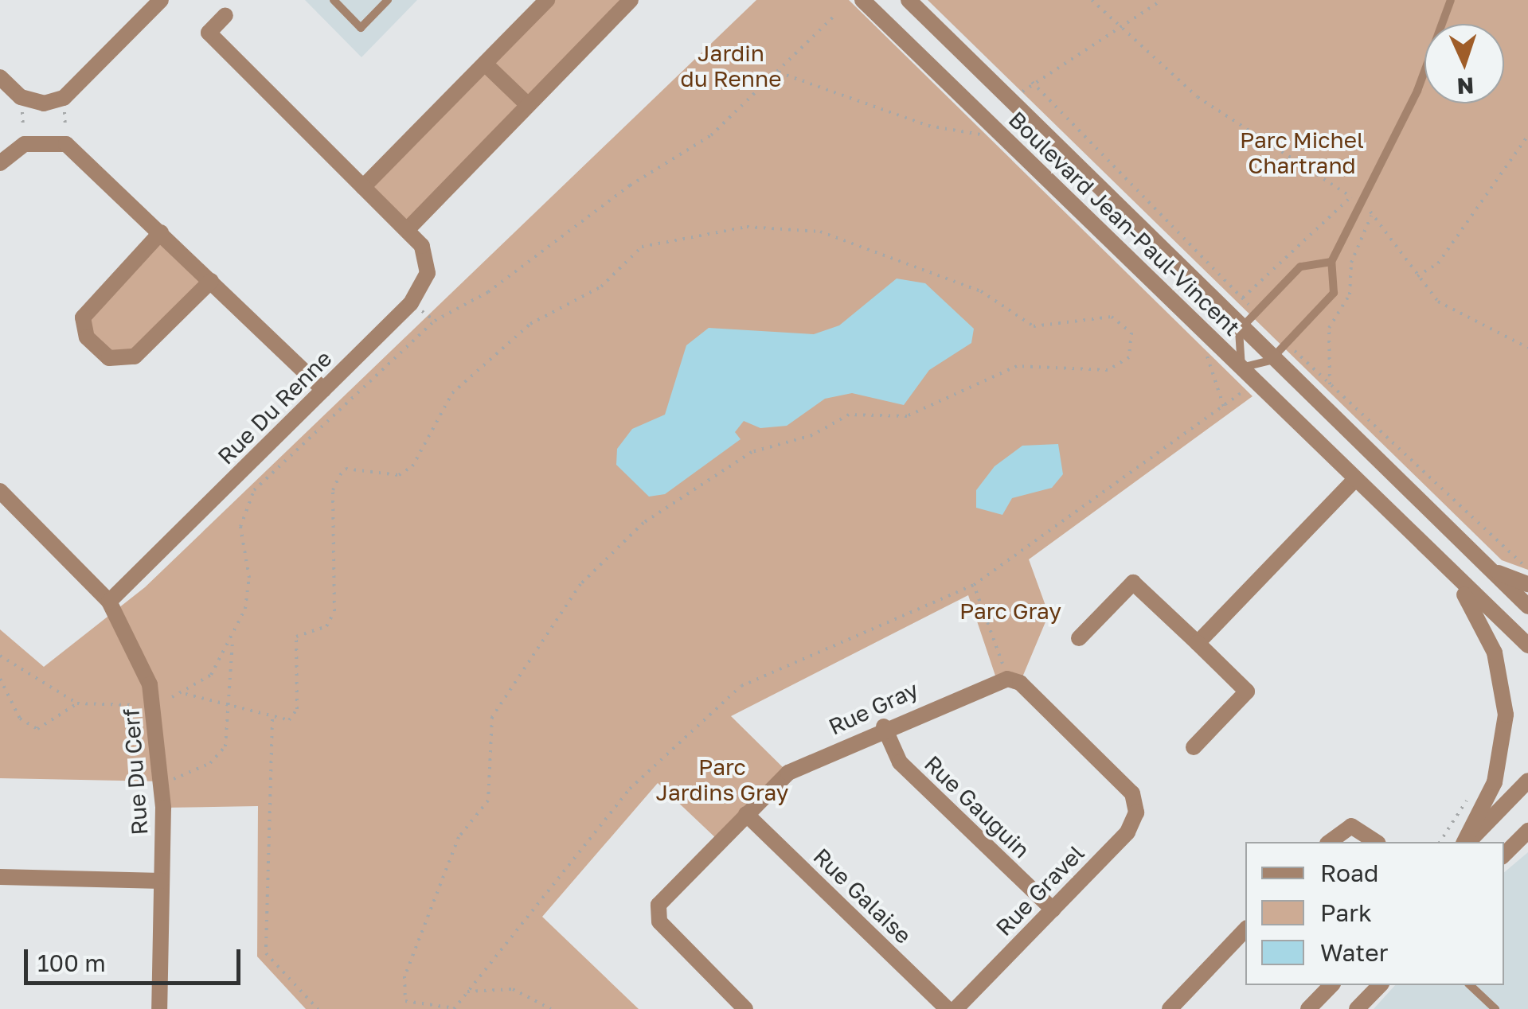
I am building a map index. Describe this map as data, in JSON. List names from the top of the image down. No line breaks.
{"streets":{"street":["Boulevard Jean-Paul-Vincent","Rue Du Renne","Rue Gray","Rue Du Cerf","Rue Gauguin","Rue Gravel","Rue Galaise"]},"crossings":[["Rue Du Renne","Rue Du Cerf"],["Rue Gray","Rue Gauguin"],["Rue Gray","Rue Gravel"],["Rue Gray","Rue Galaise"],["Rue Gauguin","Rue Gravel"]],"parks":["Jardin du Renne","Parc Michel Chartrand","Parc Gray","Parc Jardins Gray"],"legend":["Road","Park","Water"],"scale_bar":"100 m","north":"bottom"}
